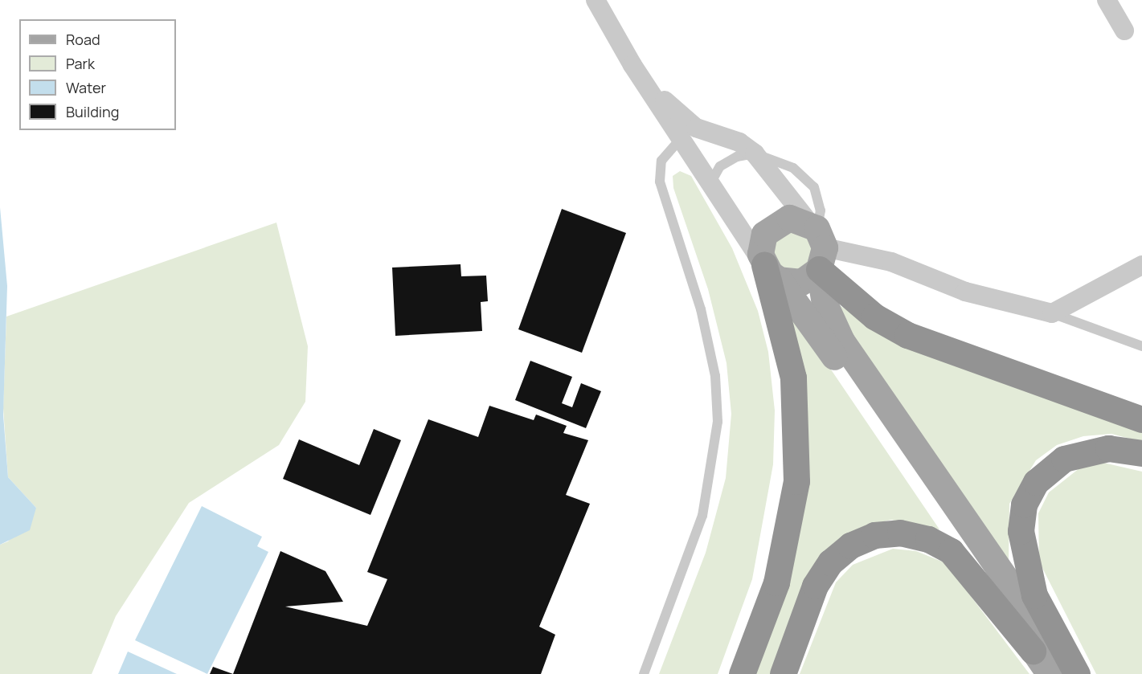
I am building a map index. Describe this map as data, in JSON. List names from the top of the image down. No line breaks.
{"legend":["Road","Park","Water","Building"]}
